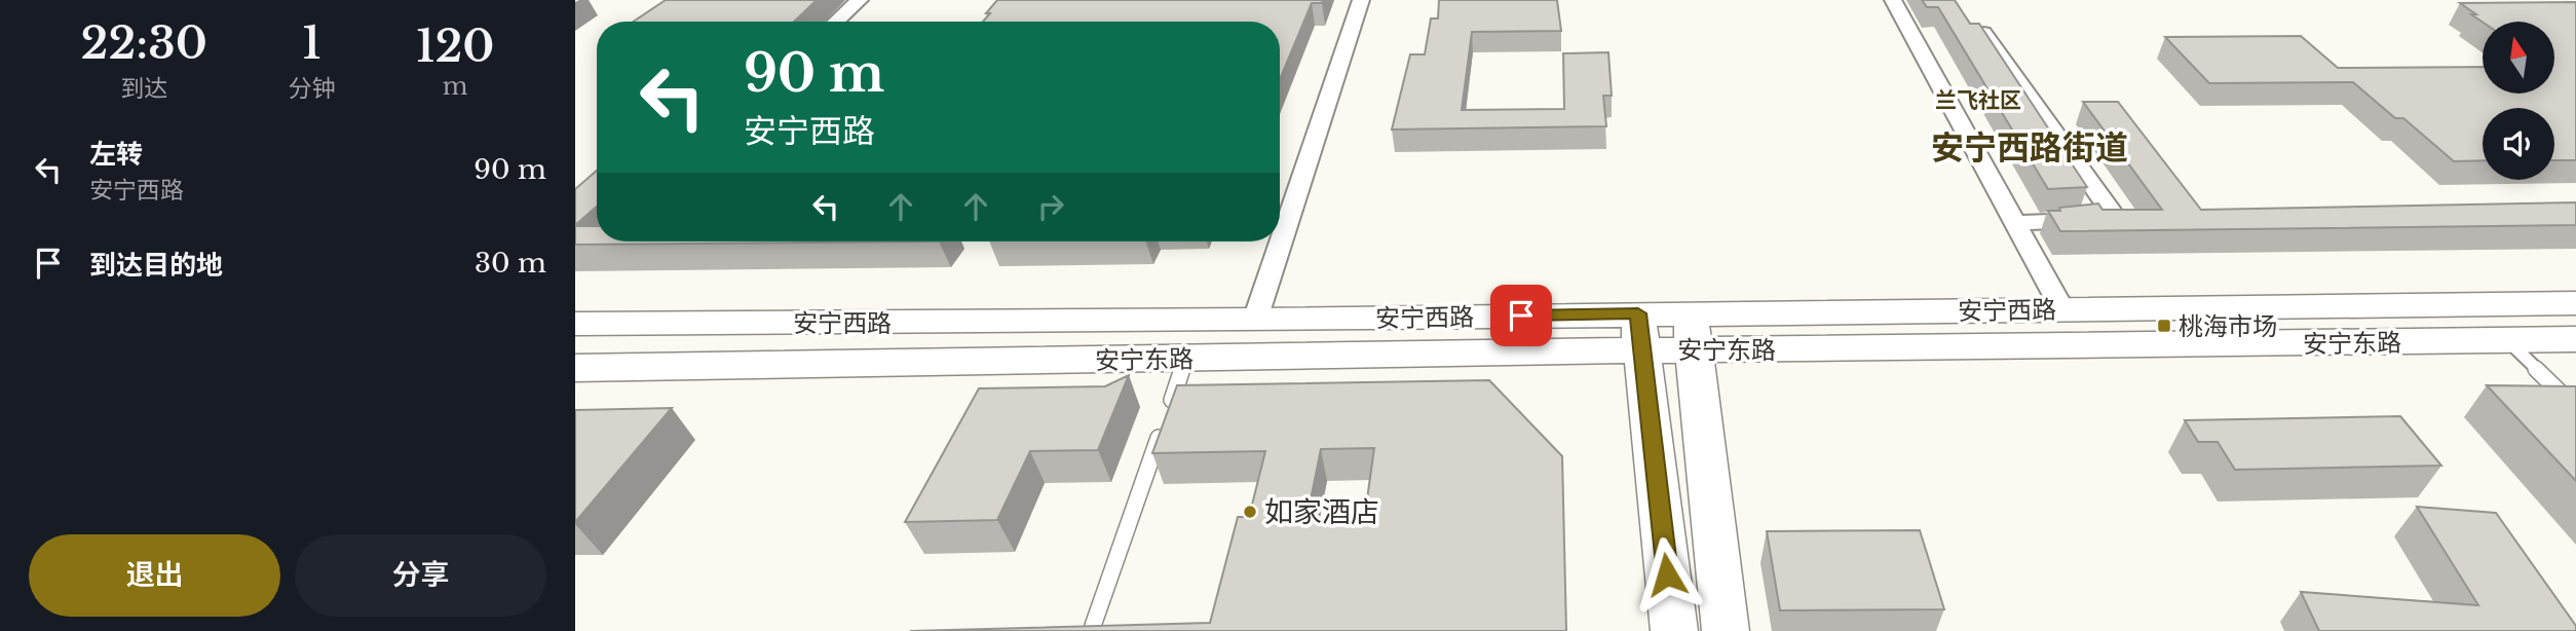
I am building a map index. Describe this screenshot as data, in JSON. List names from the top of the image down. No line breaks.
{"streets":{"main road":["安宁西路","安宁东路"]},"crossings":[["安宁西路","安宁东路"]],"districts":["兰飞社区","安宁西路街道"],"places":{"transit":["桃海市场"],"other":["如家酒店"]},"north":"top","page":{"eta":["22:30","到达","1","分钟","120","m"],"turn":["90 m","安宁西路"],"list":[{"name":"左转","note":"安宁西路","value":"90 m"},{"name":"到达目的地","value":"30 m"}],"buttons":["退出","分享"]}}
